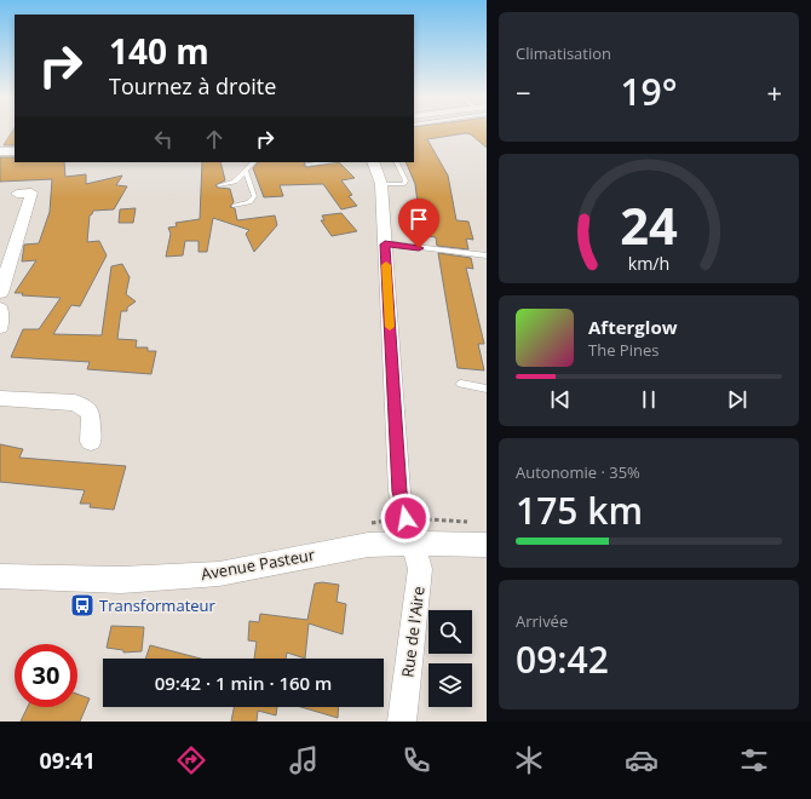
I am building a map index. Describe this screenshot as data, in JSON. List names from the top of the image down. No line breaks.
{"streets":{"street":["Avenue Pasteur","Rue de l'Aire"]},"crossings":[["Avenue Pasteur","Rue de l'Aire"]],"places":{"bus stop":["Transformateur"]},"page":{"tile":["Climatisation",["Autonomie · 35%","175 km"],["Arrivée","09:42"]],"turn":["140 m","Tournez à droite"],"heat":["−","19°","+"],"song":["Afterglow","The Pines"],"limit":"30","trip":"09:42 · 1 min · 160 m","tabs":"09:41","gauge":["24","km/h"]}}
